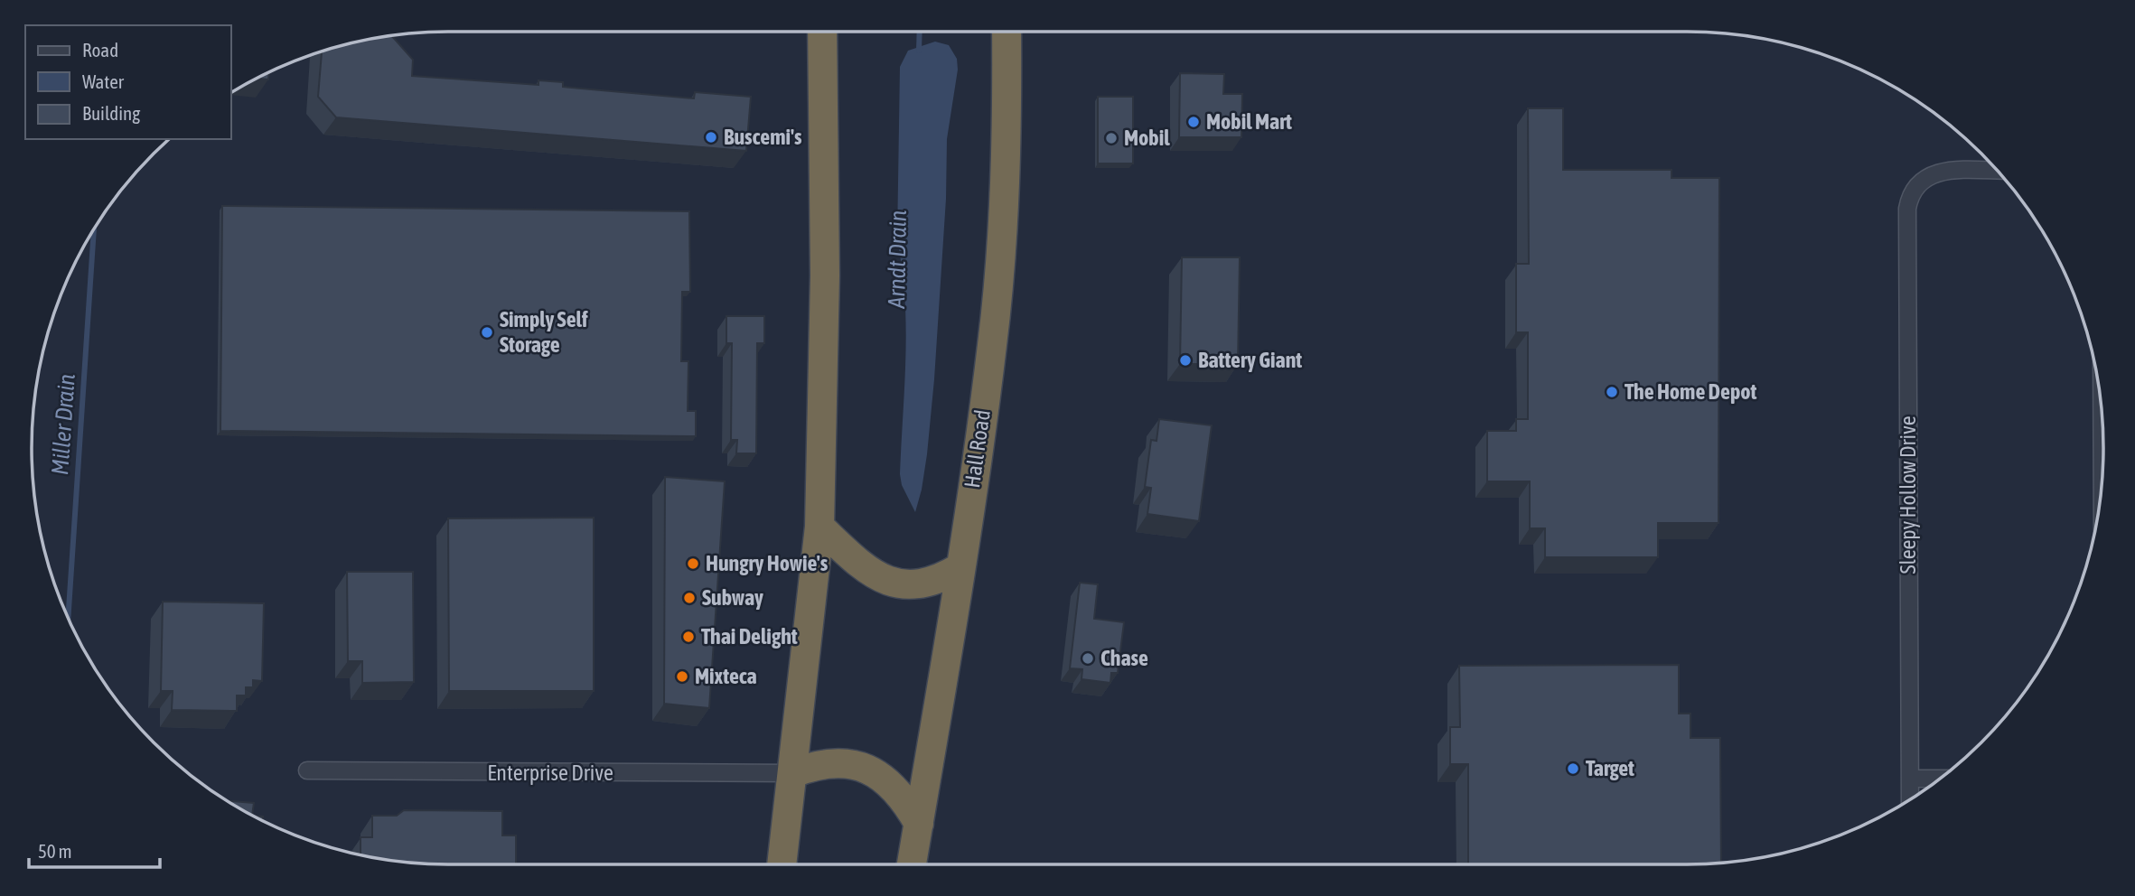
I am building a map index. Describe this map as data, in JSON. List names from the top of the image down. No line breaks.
{"streets":{"highway":["Hall Road"],"street":["Sleepy Hollow Drive","Enterprise Drive"]},"water":["Arndt Drain","Miller Drain"],"places":["Mobil Mart","Buscemi's","Mobil","Simply Self Storage","Battery Giant","The Home Depot","Hungry Howie's","Subway","Thai Delight","Chase","Mixteca","Target"],"legend":["Road","Water","Building"],"scale_bar":"50 m"}
